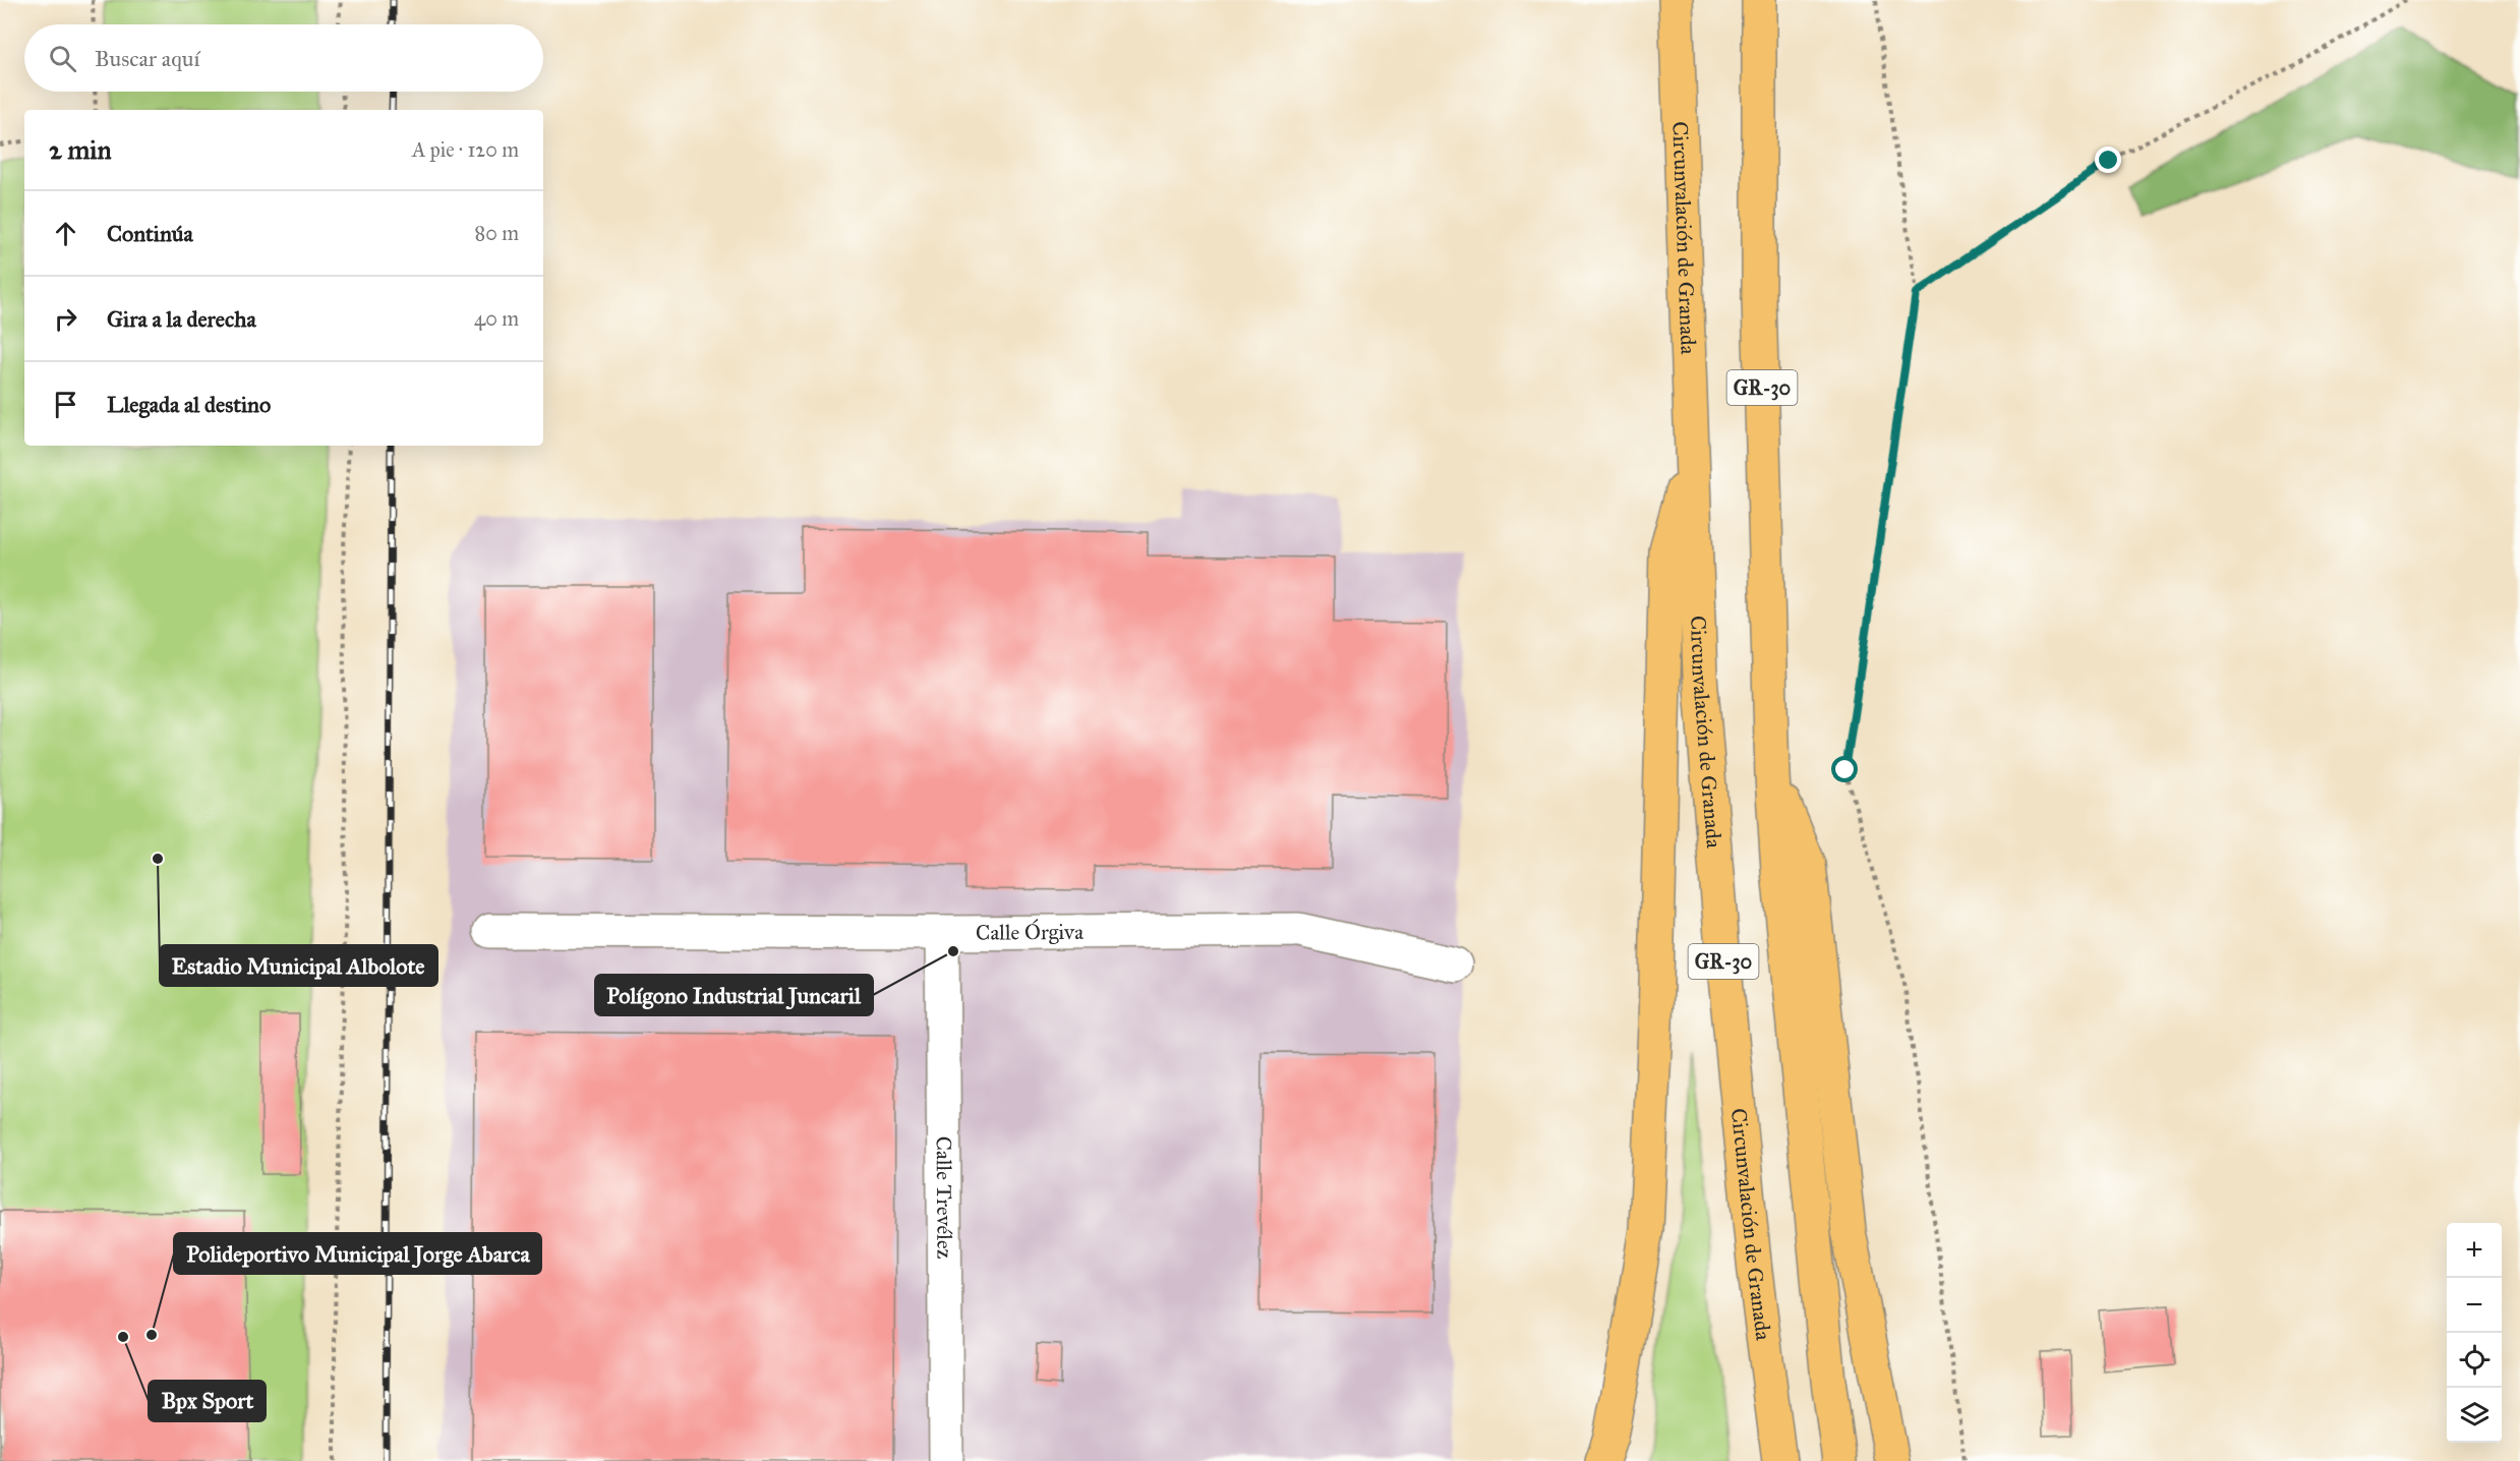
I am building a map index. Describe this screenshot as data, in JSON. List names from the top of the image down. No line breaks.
{"streets":{"highway":["Circunvalación de Granada","GR-30"],"street":["Calle Órgiva","Calle Trevélez"]},"crossings":[["Calle Órgiva","Calle Trevélez"]],"places":["Estadio Municipal Albolote","Polígono Industrial Juncaril","Polideportivo Municipal Jorge Abarca","Bpx Sport"],"page":{"search":"Buscar aquí","heading":["2 min","A pie · 120 m"],"list":[["Continúa","80 m"],["Gira a la derecha","40 m"],"Llegada al destino"],"map_buttons":["+","−"]}}
